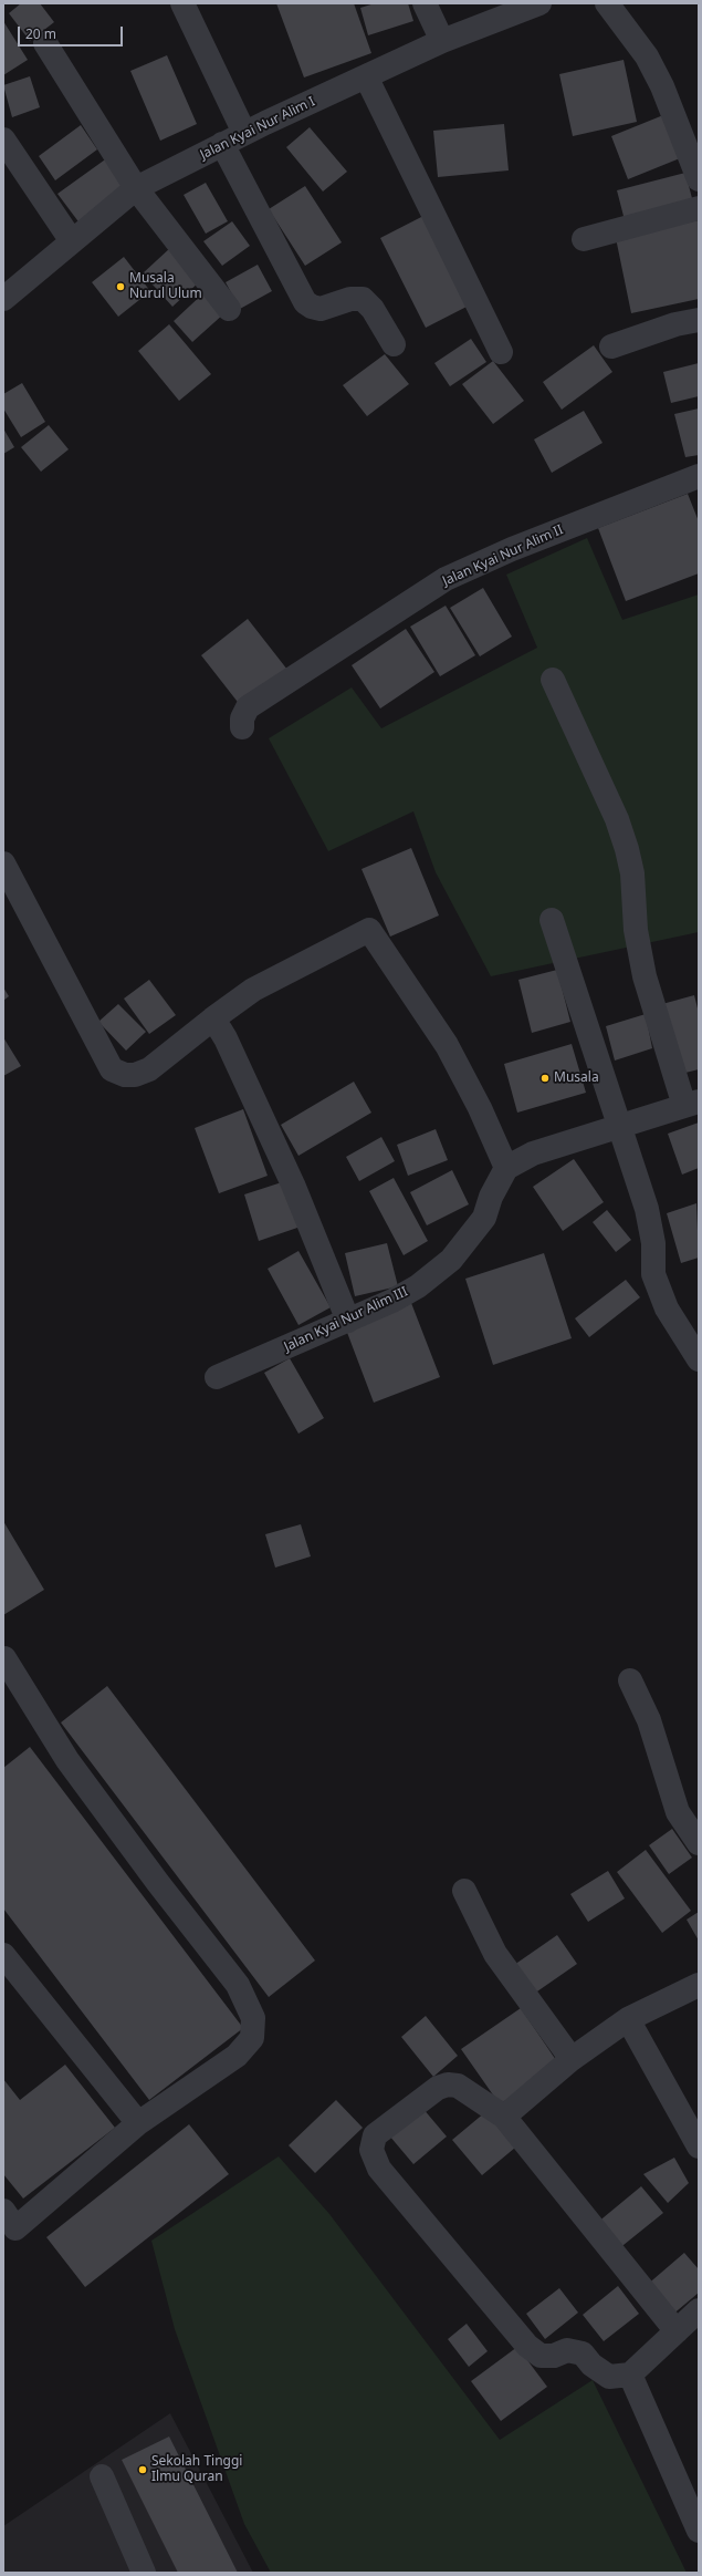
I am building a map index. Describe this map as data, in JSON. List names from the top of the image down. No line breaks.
{"streets":{"street":["Jalan Kyai Nur Alim I","Jalan Kyai Nur Alim II","Jalan Kyai Nur Alim III"]},"places":["Musala Nurul Ulum","Musala","Sekolah Tinggi Ilmu Quran"],"scale_bar":"20 m"}
